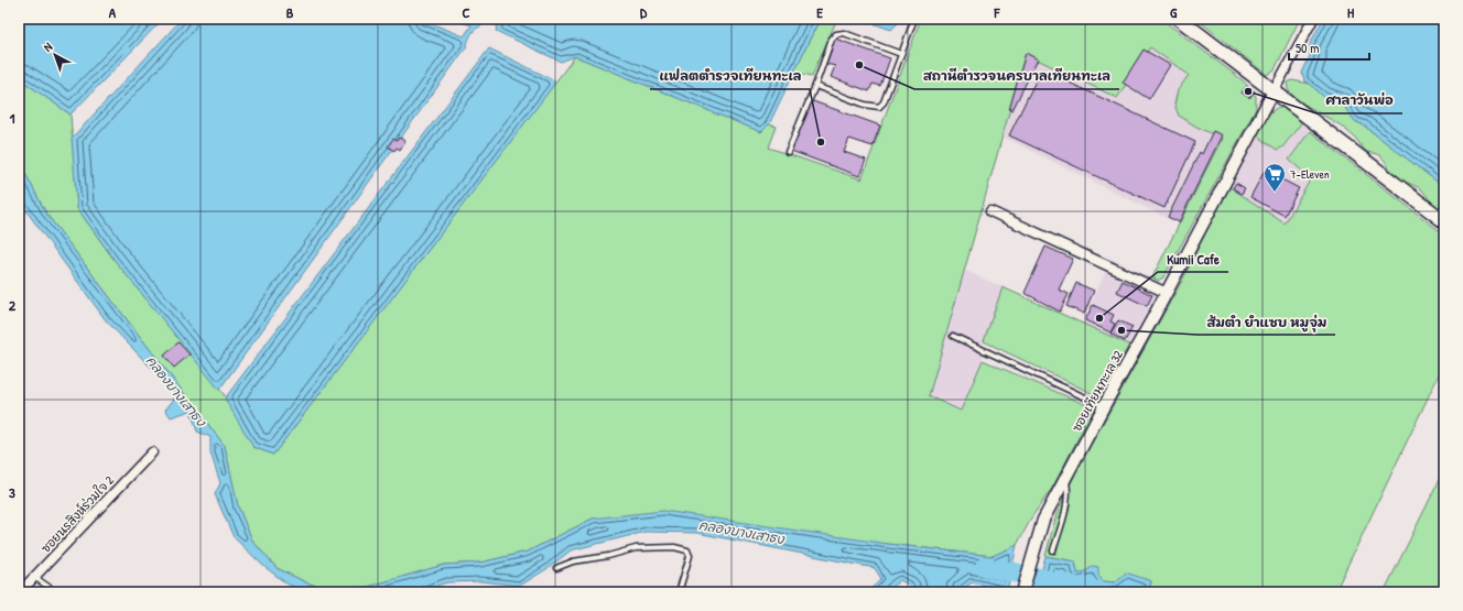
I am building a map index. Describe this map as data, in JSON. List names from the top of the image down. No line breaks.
{"streets":{"street":["ซอยเทียนทะเล 32","ซอยนรสิงห์ร่วมใจ 2"]},"water":["คลองบางเสาธง"],"places":{"other":["สถานีตำรวจนครบาลเทียนทะเล","ศาลาวันพ่อ","แฟลตตำรวจเทียนทะเล","Kumii Cafe","ส้มตำ ยำแซบ หมูจุ่ม"],"supermarket":["7-Eleven"]},"scale_bar":"50 m","north":"top left","grid":{"columns":["A","B","C","D","E","F","G","H"],"rows":["1","2","3"]}}
